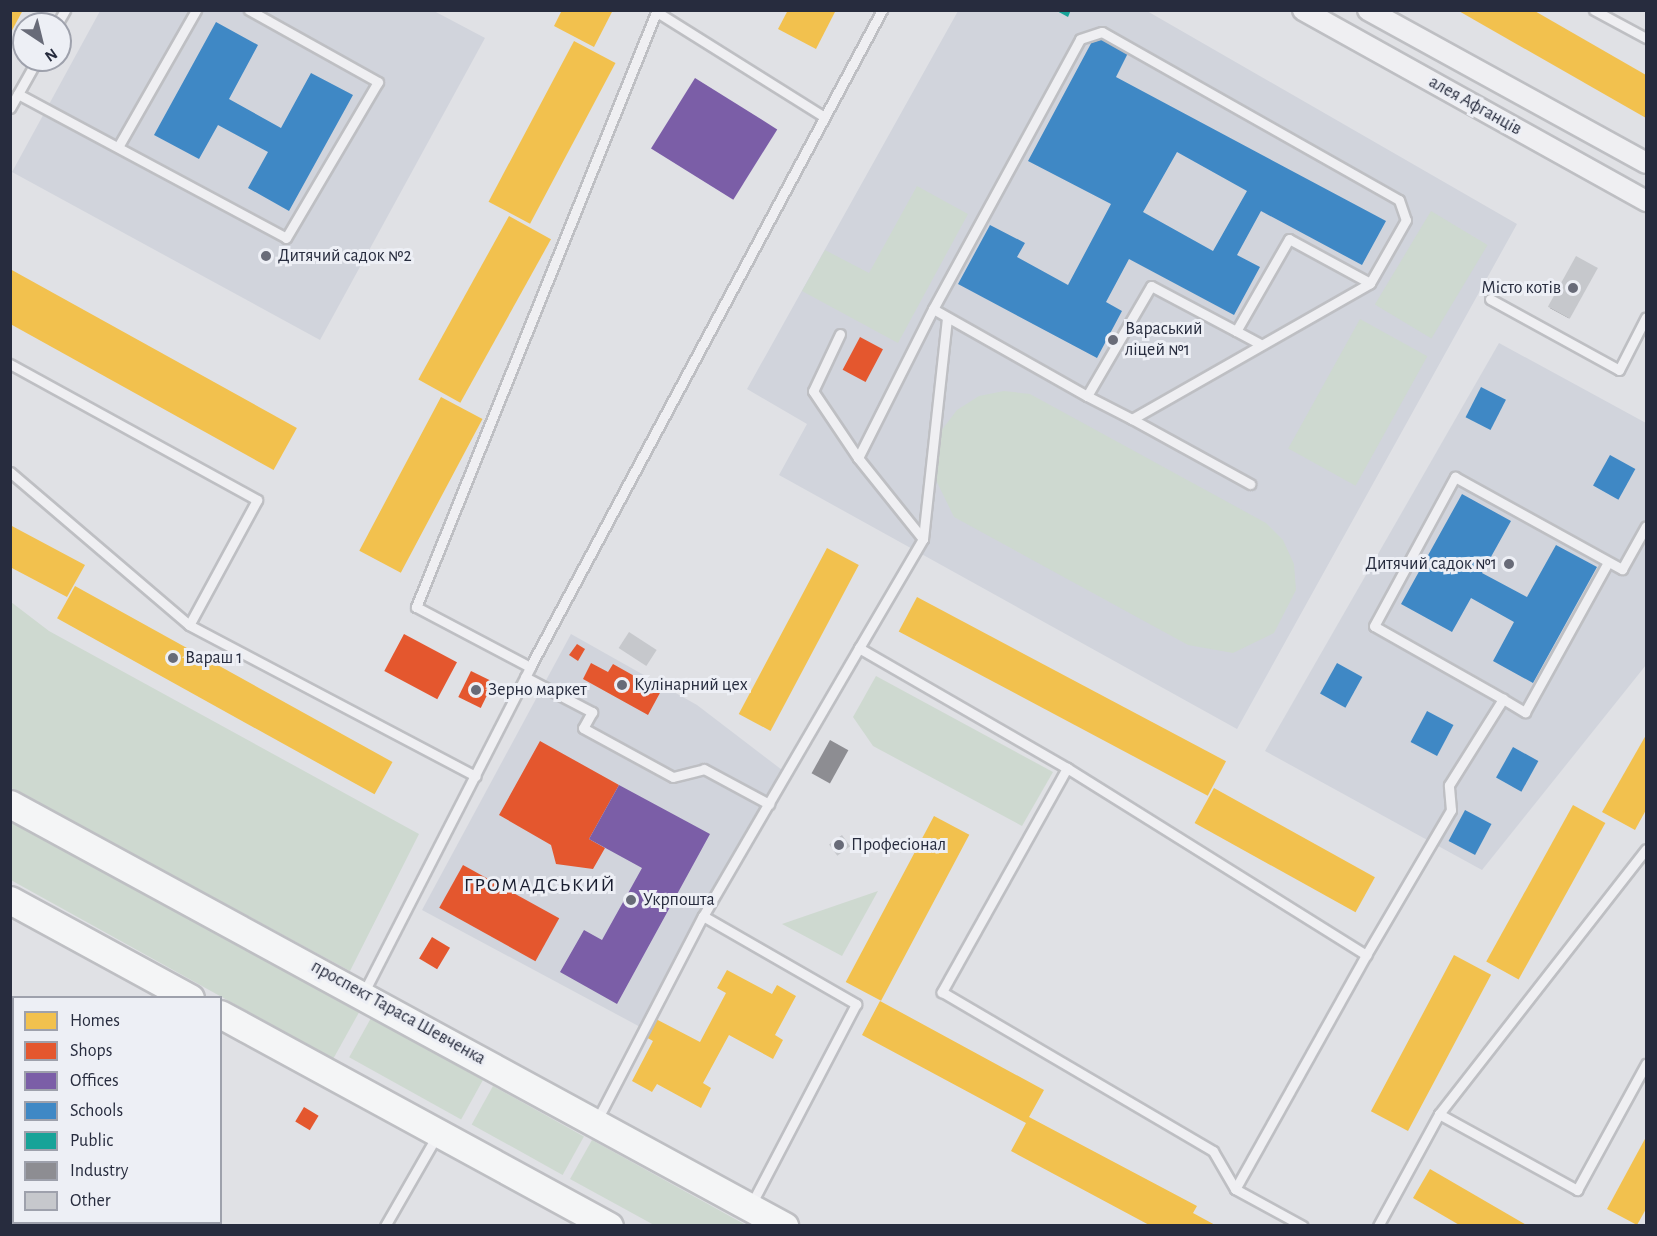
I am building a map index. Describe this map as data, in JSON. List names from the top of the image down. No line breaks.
{"streets":{"main road":["проспект Тараса Шевченка"],"street":["алея Афганців"]},"districts":["ГРОМАДСЬКИЙ"],"places":["Дитячий садок №2","Місто котів","Вараський ліцей №1","Дитячий садок №1","Вараш 1","Кулінарний цех","Зерно маркет","Професіонал","Укрпошта"],"legend":["Homes","Shops","Offices","Schools","Public","Industry","Other"],"north":"bottom right"}
